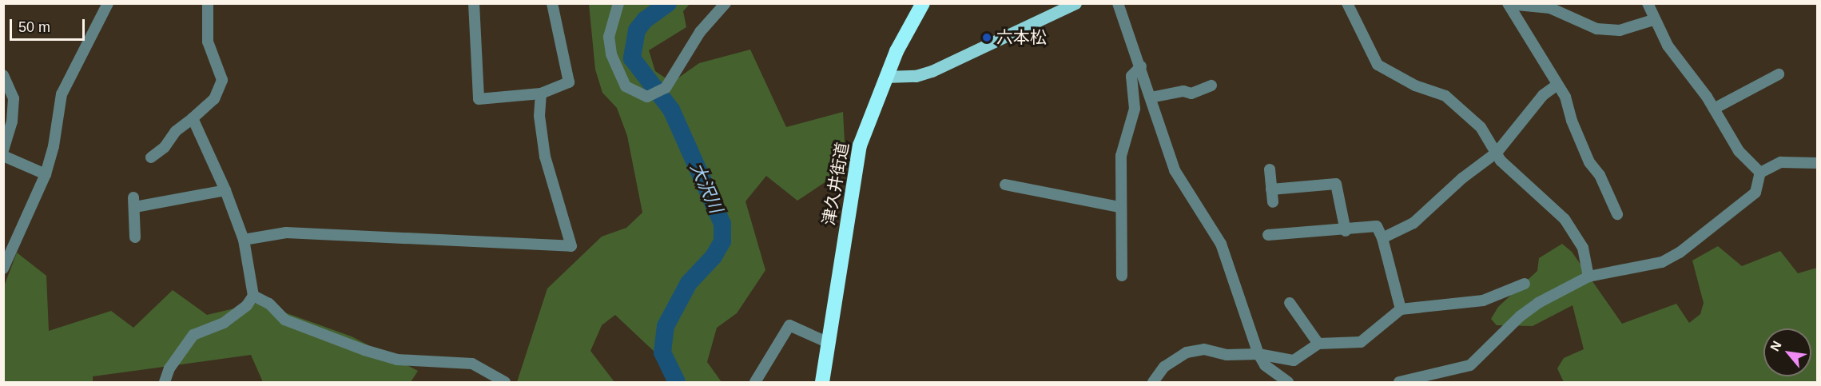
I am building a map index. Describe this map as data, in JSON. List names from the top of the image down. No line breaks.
{"streets":{"highway":["津久井街道"]},"water":["大沢川"],"places":["六本松"],"scale_bar":"50 m","north":"top left"}
